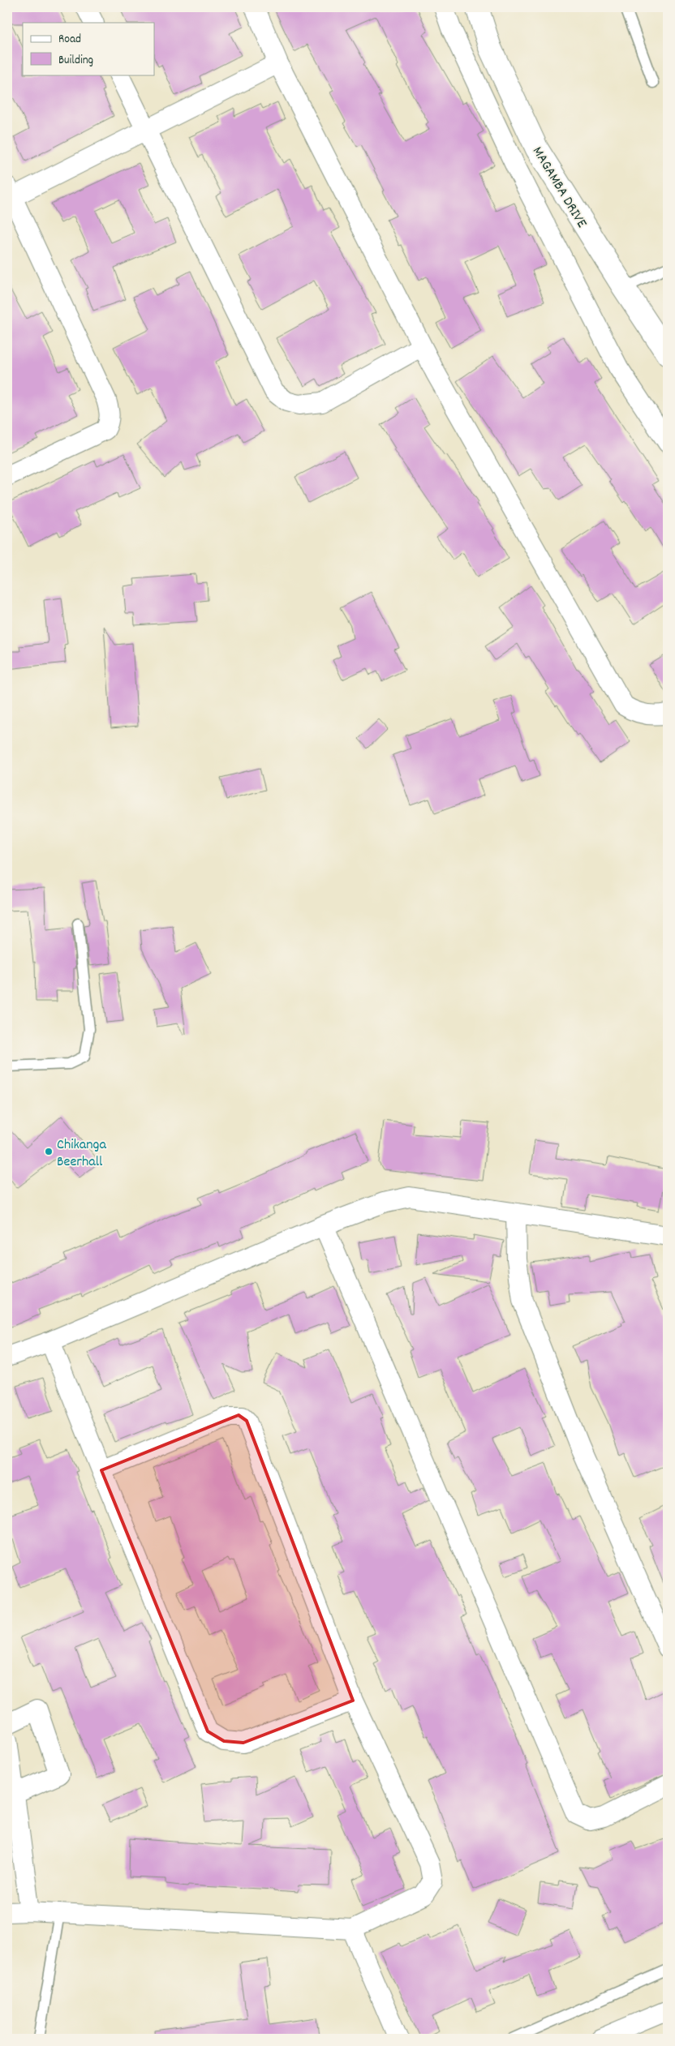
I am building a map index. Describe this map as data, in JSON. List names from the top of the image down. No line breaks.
{"streets":{"street":["MAGAMBA DRIVE"]},"places":["Chikanga Beerhall"],"legend":["Road","Building"]}
